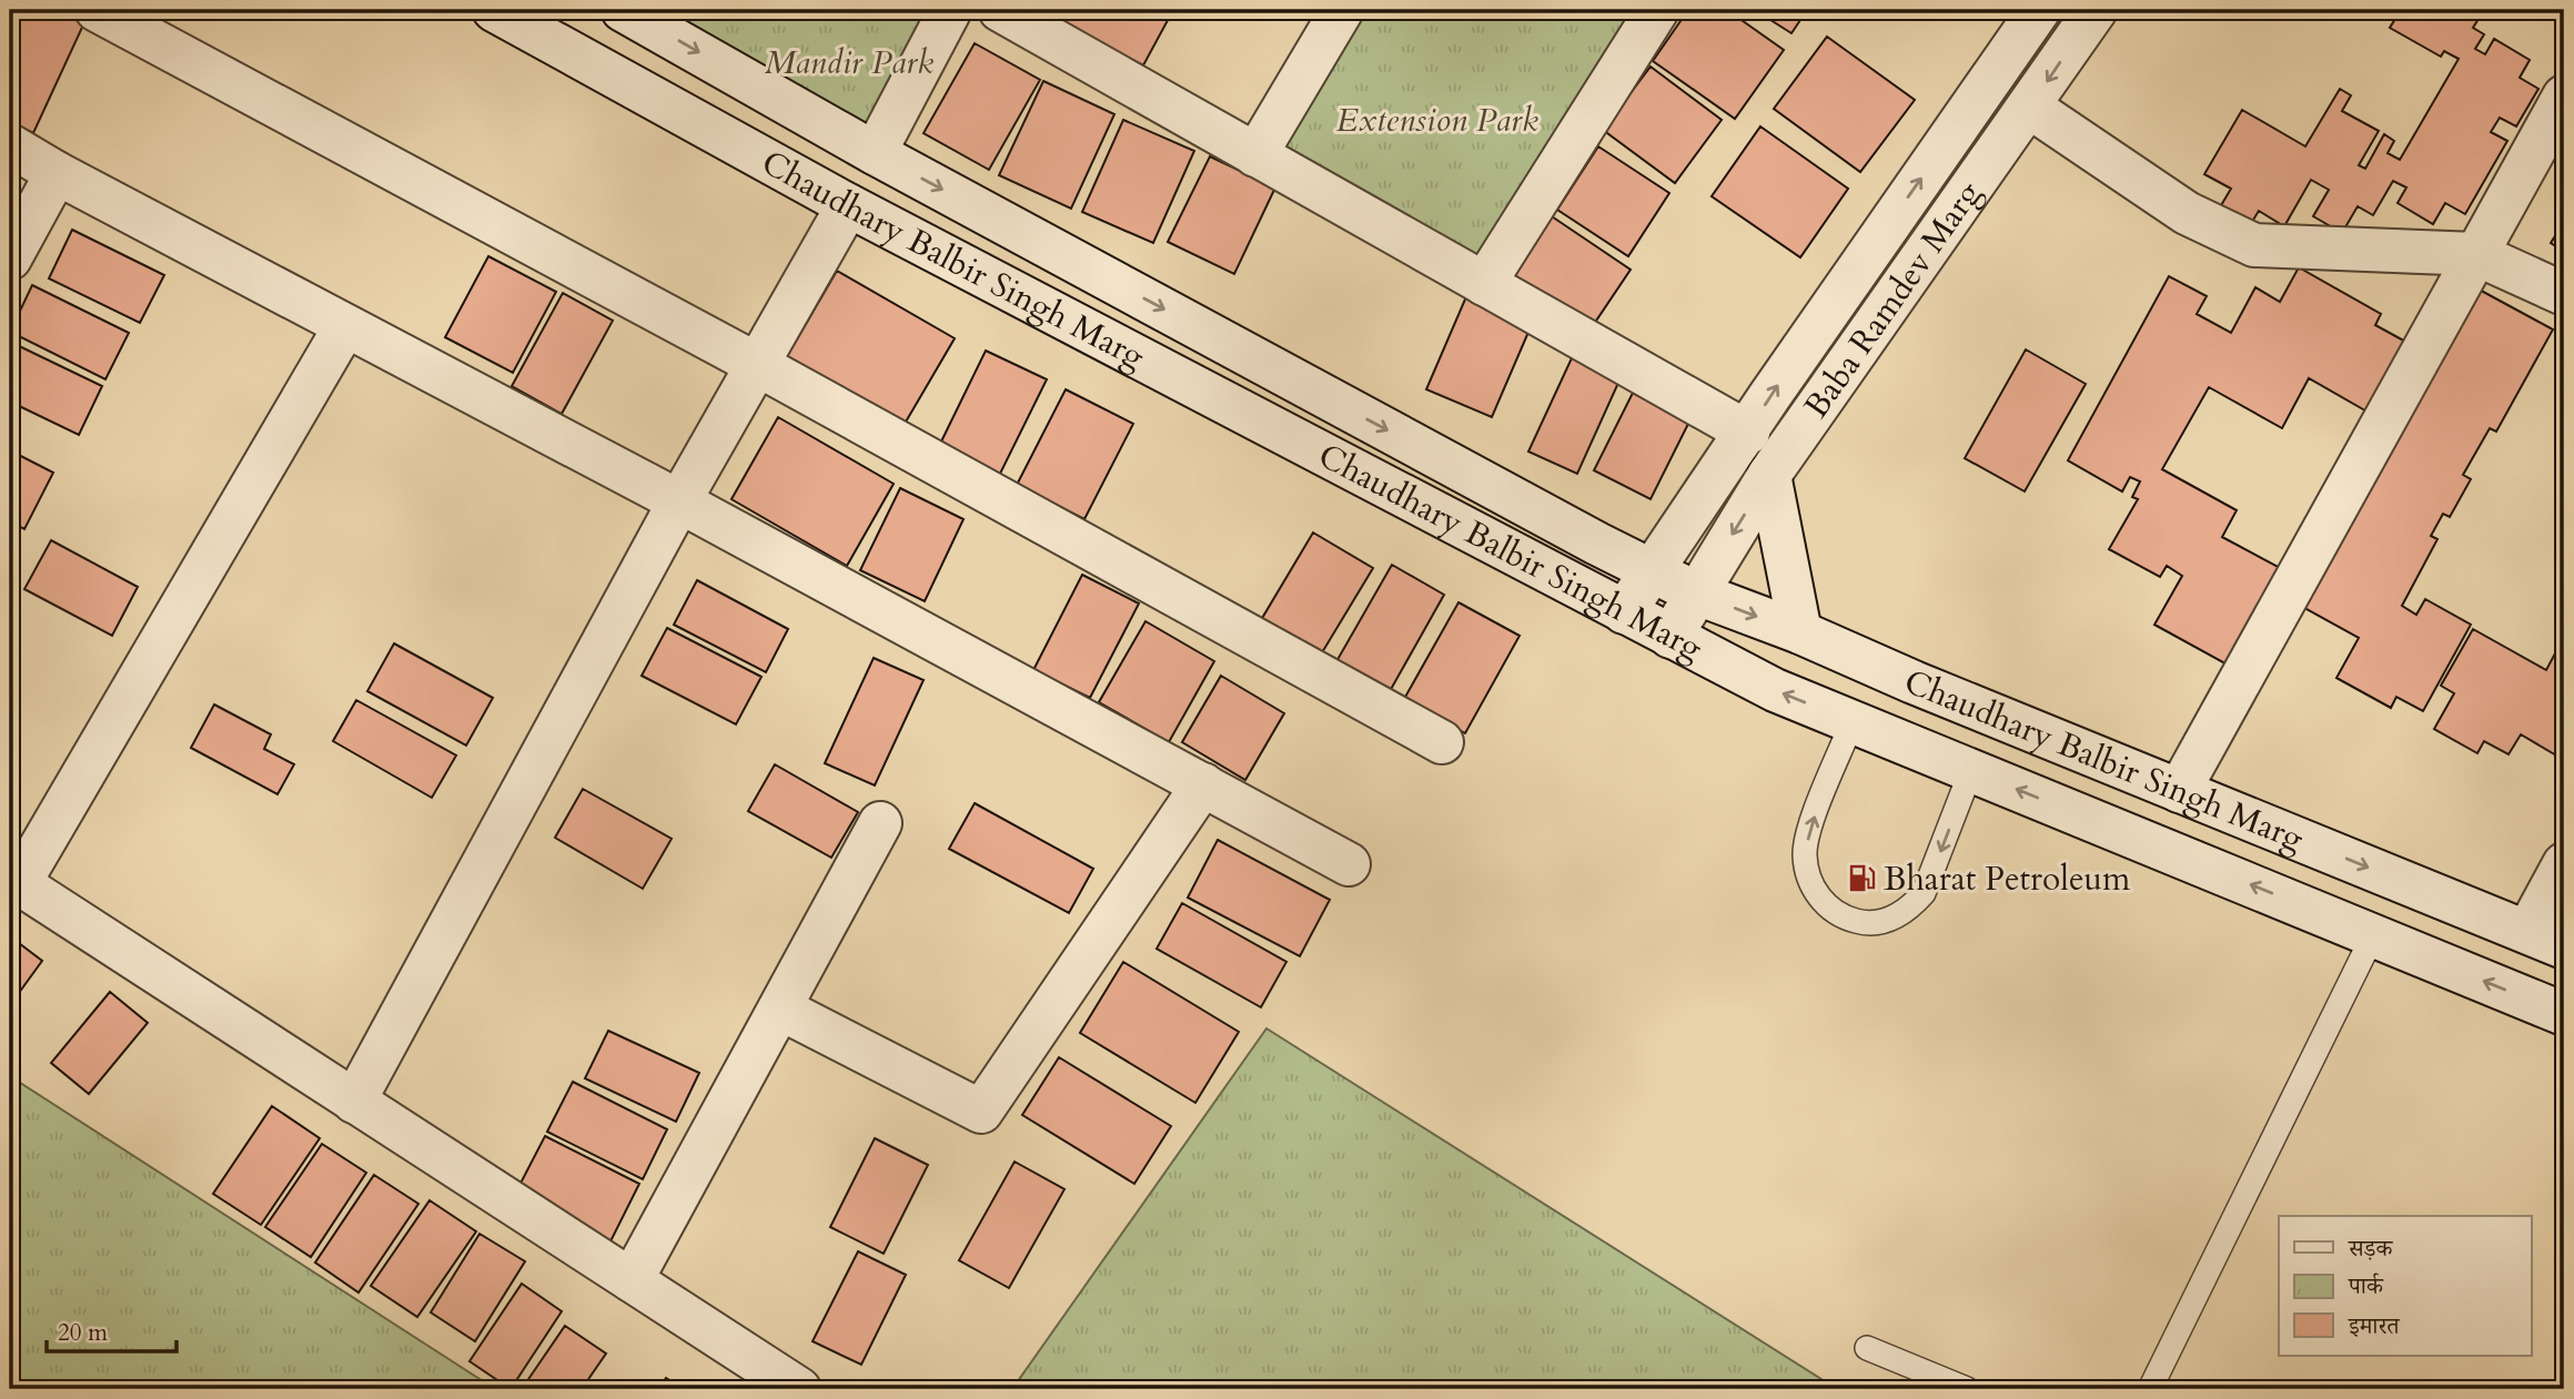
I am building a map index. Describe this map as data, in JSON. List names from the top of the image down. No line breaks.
{"streets":{"street":["Chaudhary Balbir Singh Marg","Baba Ramdev Marg"]},"crossings":[["Chaudhary Balbir Singh Marg","Baba Ramdev Marg"]],"parks":["Mandir Park","Extension Park"],"places":{"fuel station":["Bharat Petroleum"]},"legend":["सड़क","पार्क","इमारत"],"scale_bar":"20 m"}
